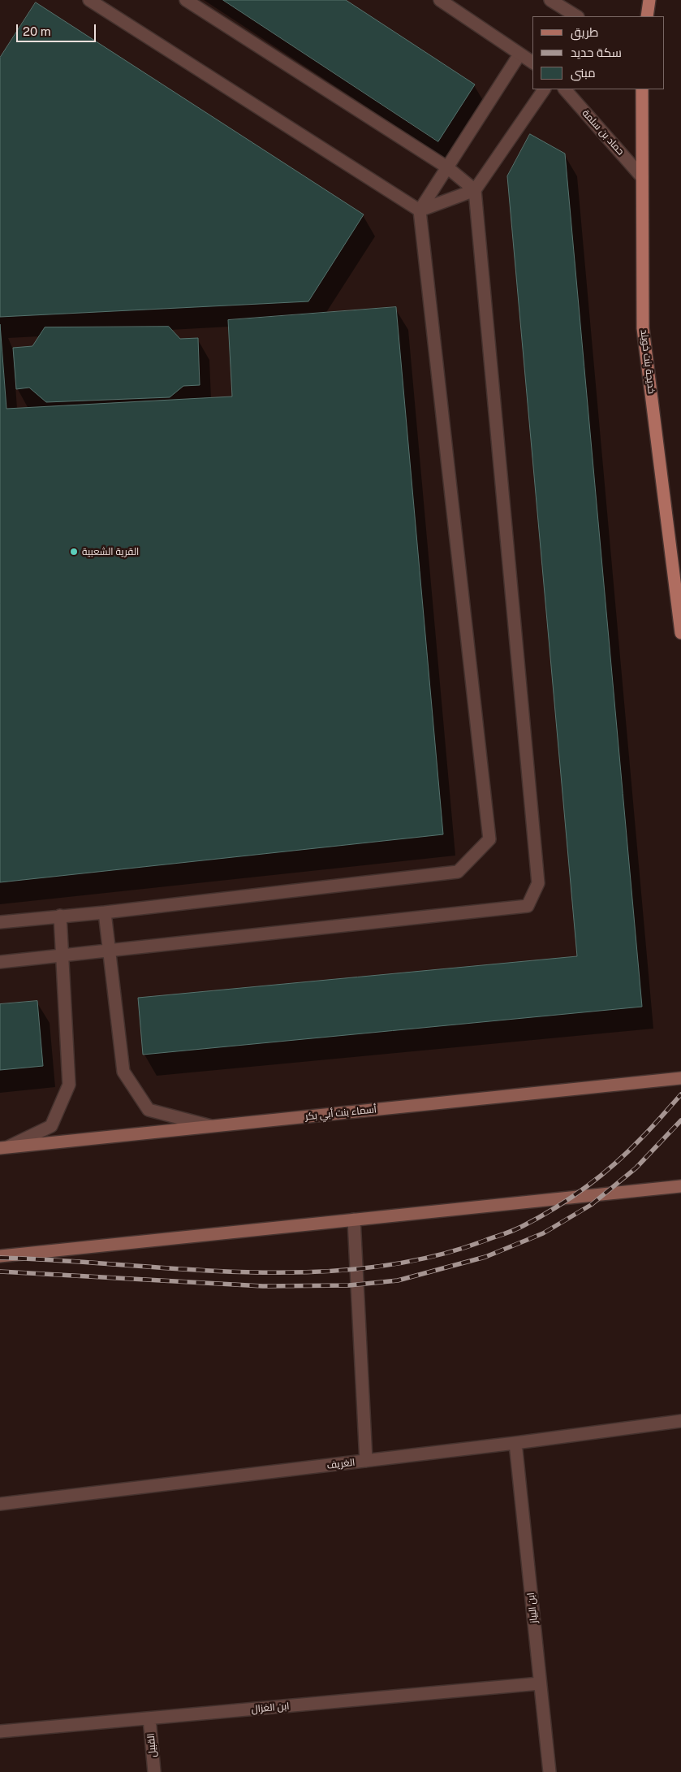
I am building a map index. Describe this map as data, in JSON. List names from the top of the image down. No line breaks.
{"streets":{"main road":["خديجة بنت خويلد","أسماء بنت أبي بكر"],"street":["حماد بن سلمة","الغريف","ابن البياز","ابن الغزال","القبيل"]},"crossings":[["حماد بن سلمة","خديجة بنت خويلد"],["الغريف","ابن البياز"],["ابن البياز","ابن الغزال"],["ابن الغزال","القبيل"]],"places":["القرية الشعبية"],"legend":["طريق","سكة حديد","مبنى"],"scale_bar":"20 m"}
